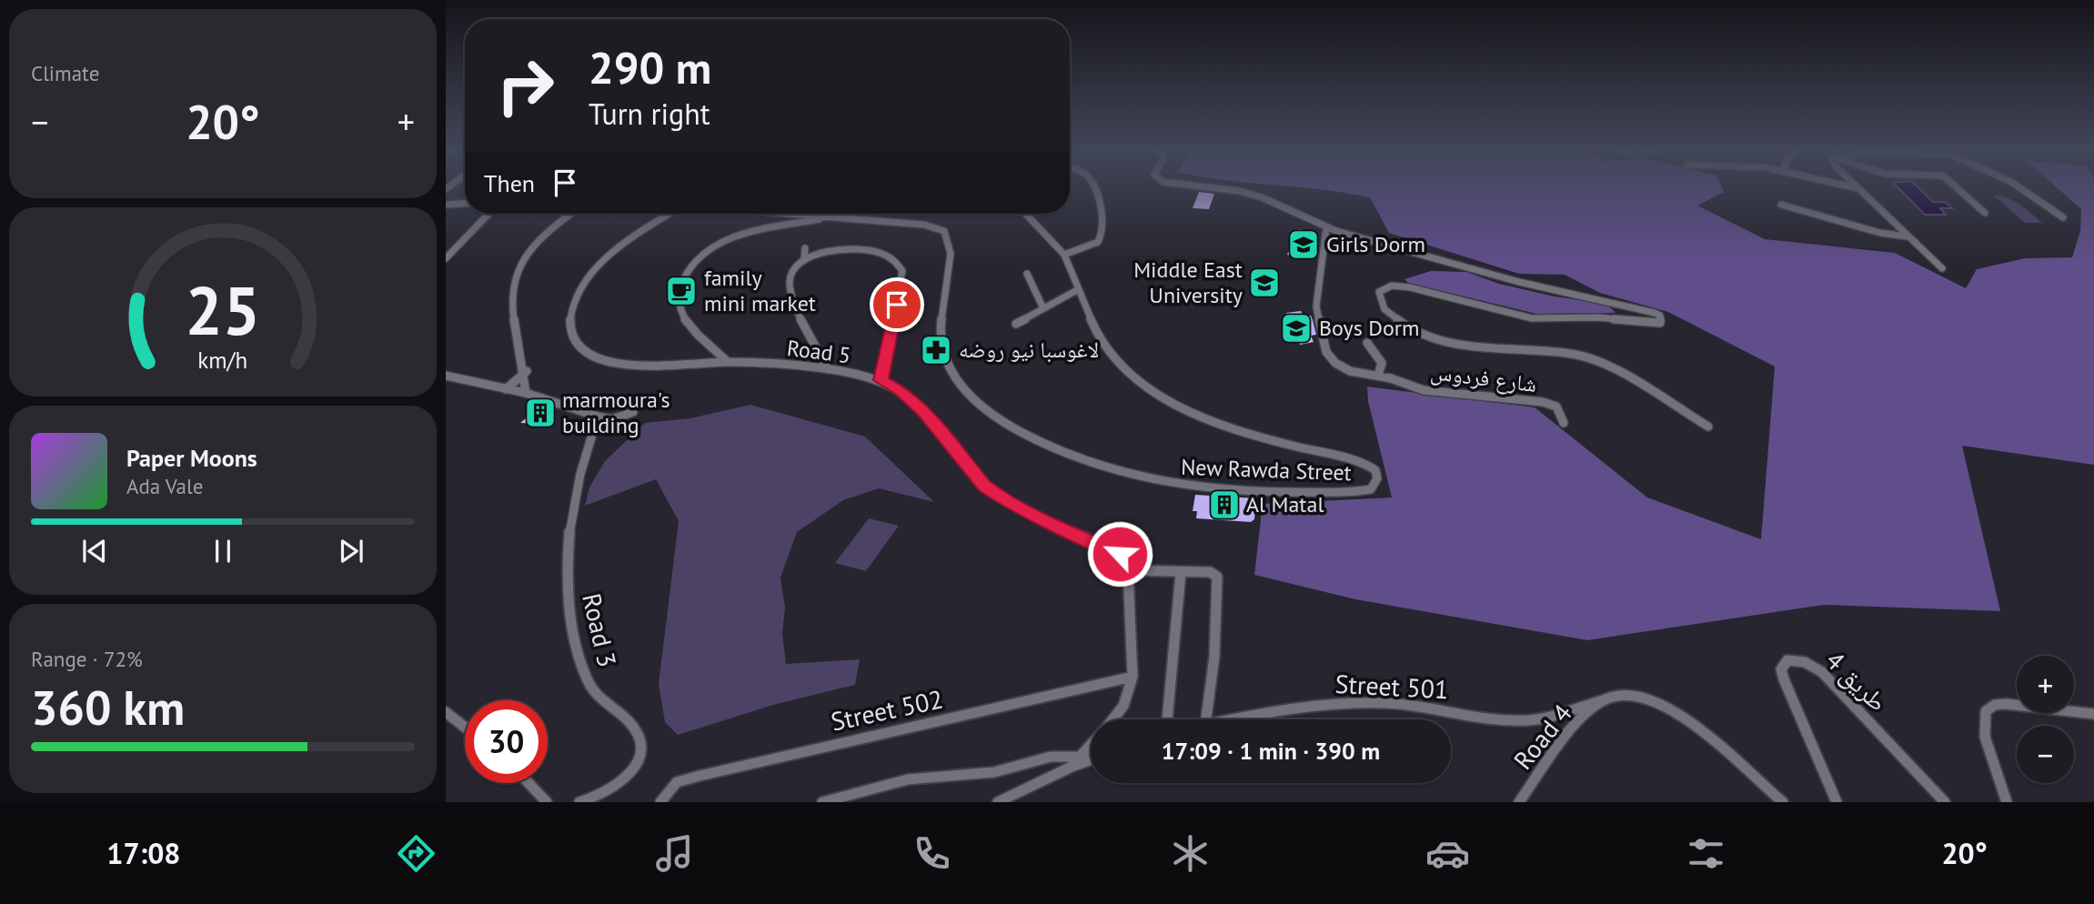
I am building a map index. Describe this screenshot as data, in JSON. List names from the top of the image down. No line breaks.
{"streets":{"street":["Road 5","شارع فردوس","New Rawda Street","Road 3","طريق 4","Street 501","Street 502","Road 4"]},"crossings":[["Street 501","Road 4"]],"places":{"school or university":["Girls Dorm","Middle East University","Boys Dorm"],"cafe":["family mini market"],"pharmacy":["لاغوسبا نيو روضه"],"building":["marmoura's building","Al Matal"]},"page":{"tile":["Climate",["Range · 72%","360 km"]],"turn":["290 m","Turn right"],"heat":["−","20°","+"],"then":"Then","song":["Paper Moons","Ada Vale"],"map_buttons":["+","−"],"limit":"30","trip":"17:09 · 1 min · 390 m","tabs":["17:08","20°"],"gauge":["25","km/h"]}}
